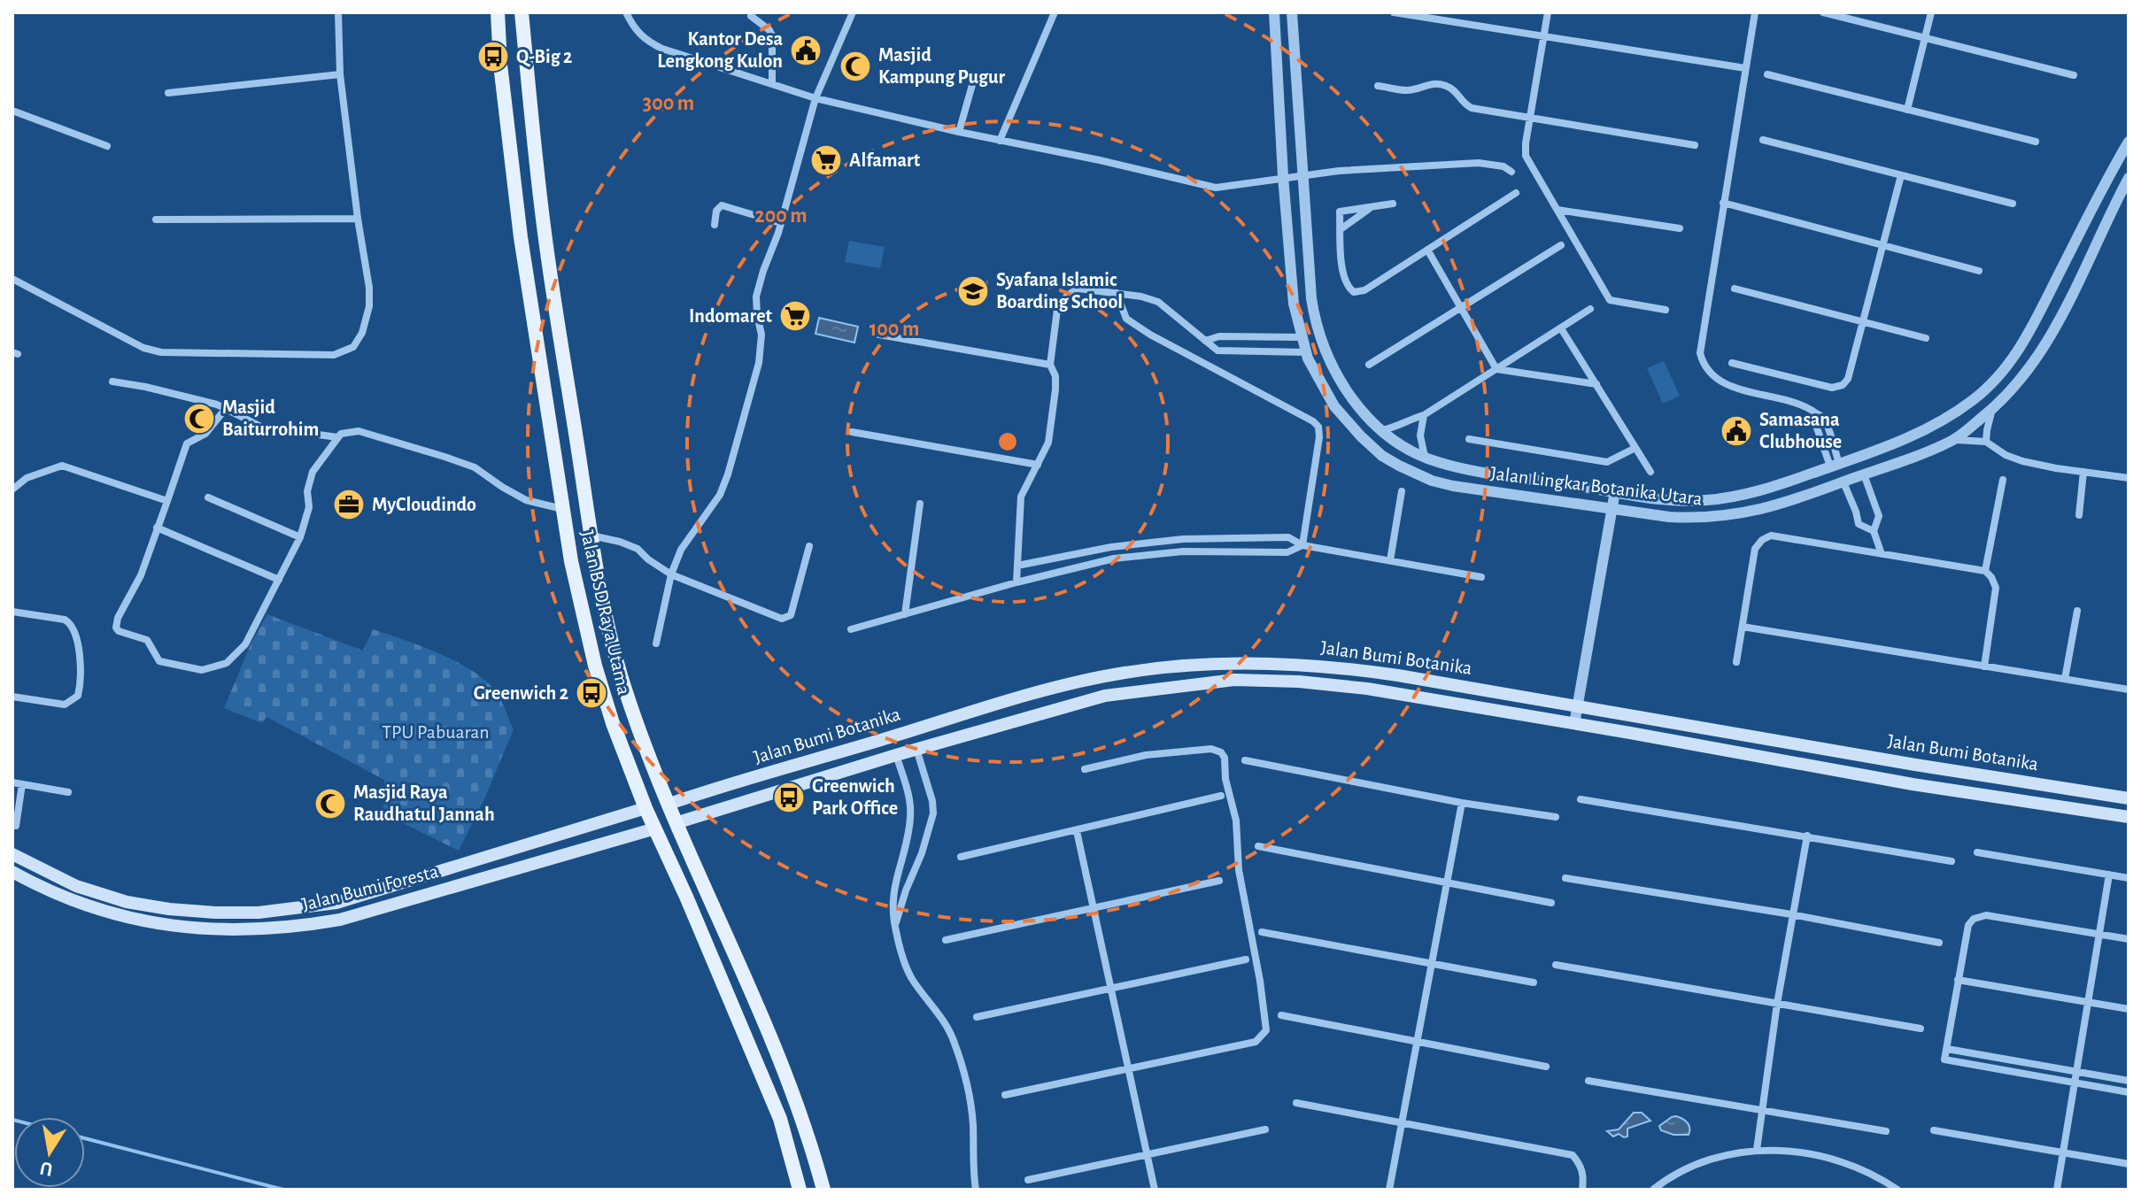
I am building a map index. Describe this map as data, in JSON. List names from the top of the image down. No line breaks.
{"streets":{"main road":["Jalan BSD Raya Utama","Jalan Bumi Botanika","Jalan Bumi Foresta"],"street":["Jalan Lingkar Botanika Utara"]},"crossings":[["Jalan BSD Raya Utama","Jalan Bumi Botanika"],["Jalan BSD Raya Utama","Jalan Bumi Foresta"]],"parks":["TPU Pabuaran"],"places":{"public building":["Kantor Desa Lengkong Kulon","Samasana Clubhouse"],"bus stop":["Q-Big 2","Greenwich 2","Greenwich Park Office"],"mosque":["Masjid Kampung Pugur","Masjid Baiturrohim","Masjid Raya Raudhatul Jannah"],"supermarket":["Alfamart","Indomaret"],"school or university":["Syafana Islamic Boarding School"],"office":["MyCloudindo"]},"north":"bottom","rings":["300 m","200 m","100 m"]}
